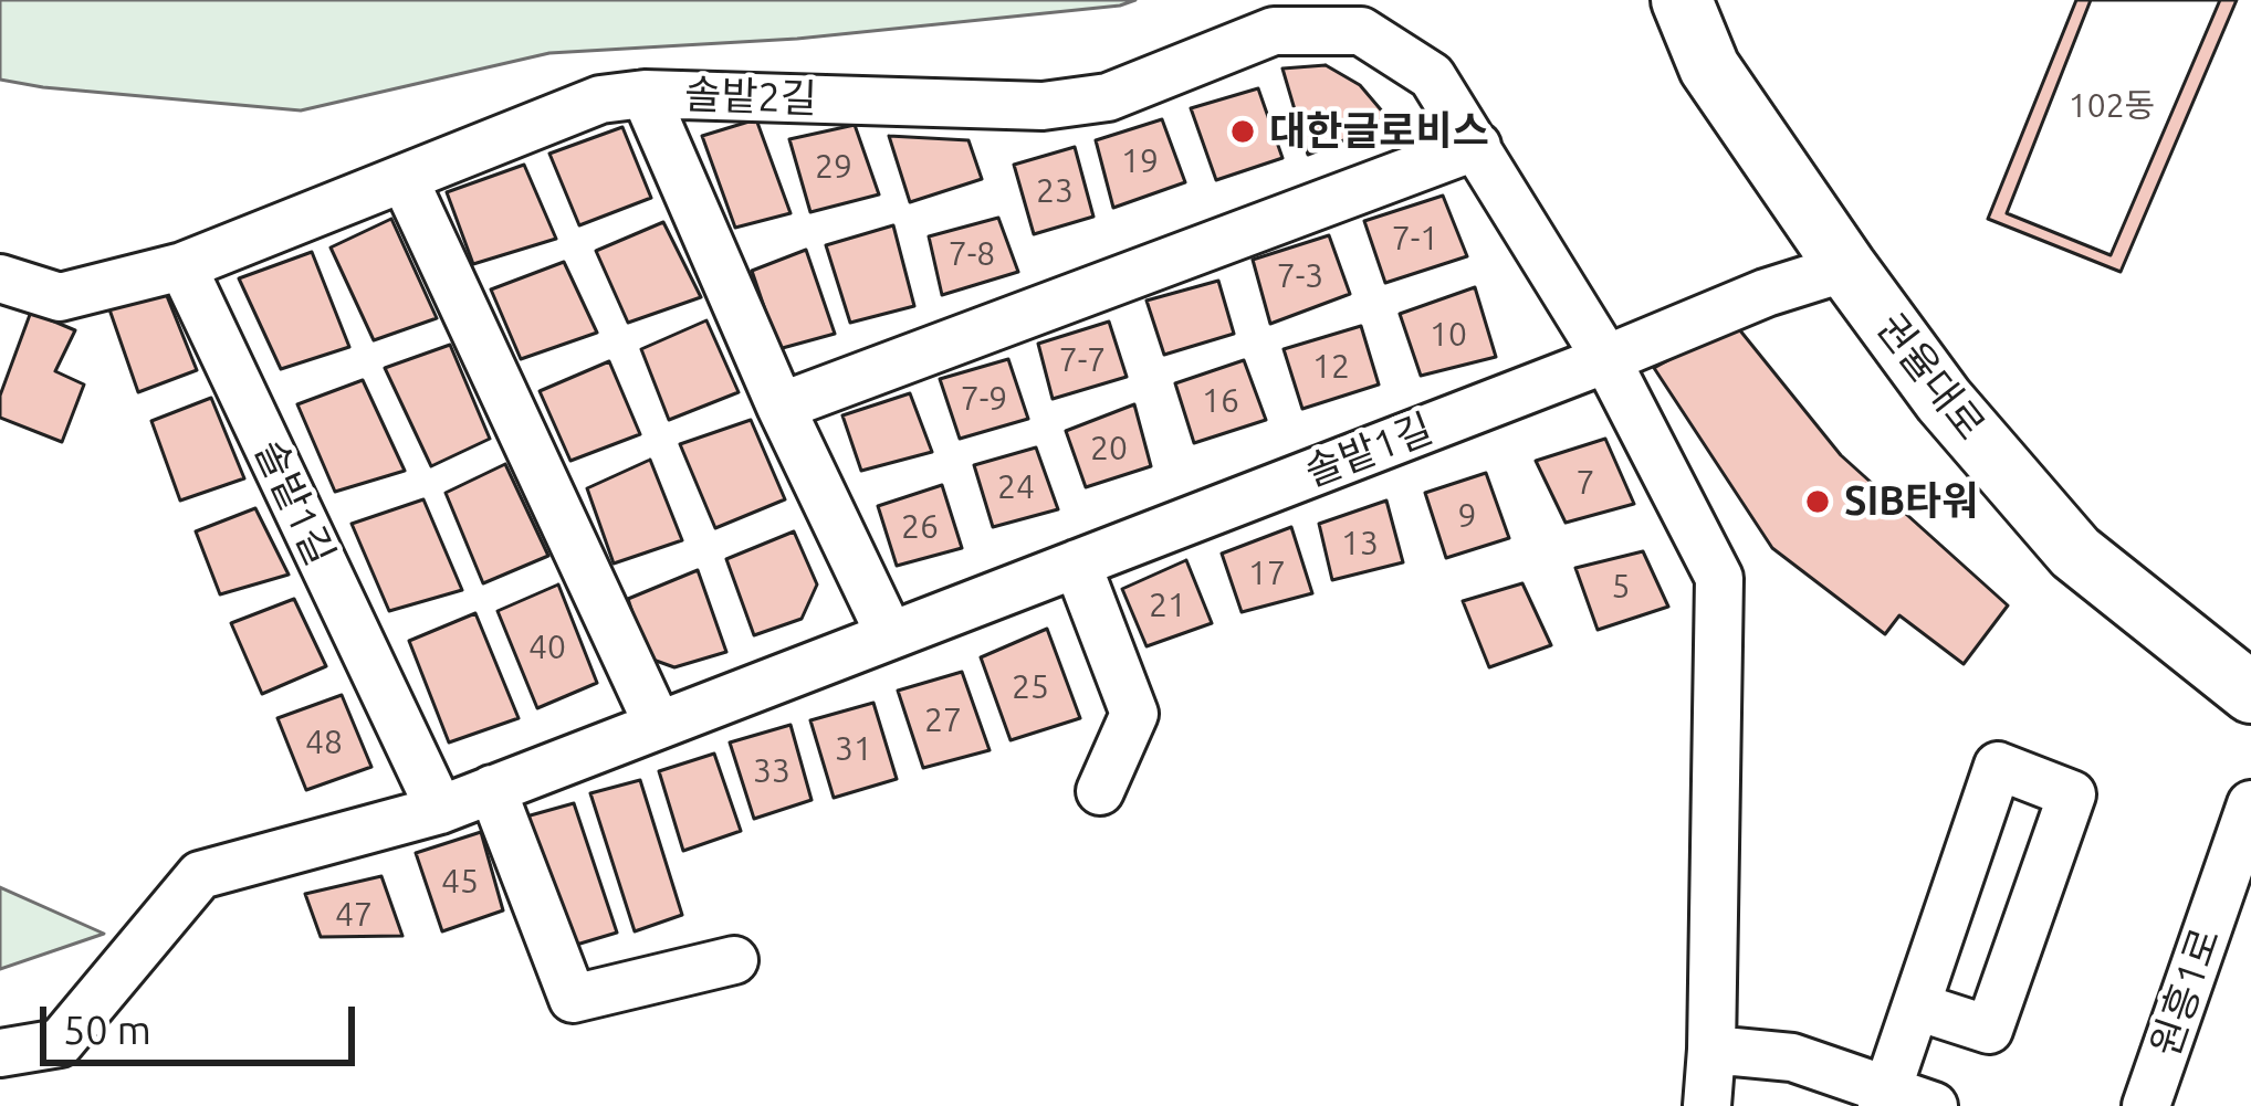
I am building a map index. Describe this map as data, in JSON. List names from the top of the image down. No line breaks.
{"streets":{"main road":["권율대로"],"street":["솔밭2길","솔밭1길","원흥1로"]},"crossings":[["솔밭2길","솔밭1길"],["권율대로","솔밭1길"]],"places":["대한글로비스","SIB타워"],"house_numbers":["102동","19","29","23","7-1","7-8","7-3","10","7-7","12","7-9","16","20","7","24","9","26","13","17","5","21","40","25","27","48","31","33","45","47"],"scale_bar":"50 m"}
